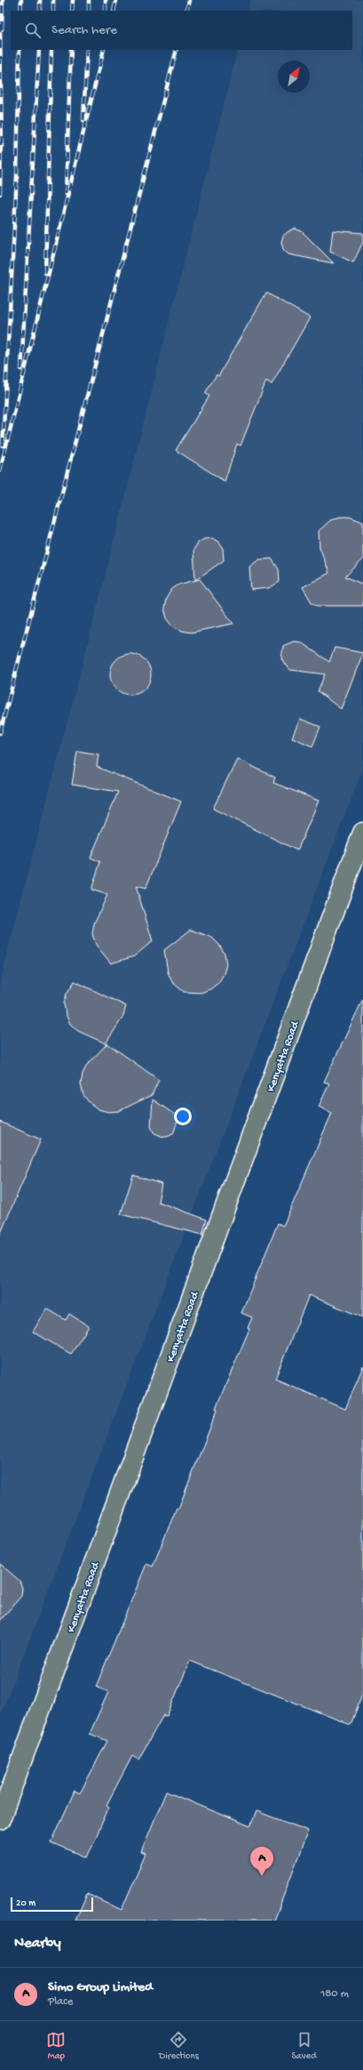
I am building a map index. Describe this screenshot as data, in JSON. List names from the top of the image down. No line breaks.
{"streets":{"highway":["Kenyatta Road"]},"scale_bar":"20 m","north":"top right","page":{"search":"Search here","pins":"A","scale":"20 m","heading":"Nearby","list":[{"mark":"A","name":"Simo Group Limited","note":"Place","value":"180 m"}],"nav":["Map","Directions","Saved"]}}
